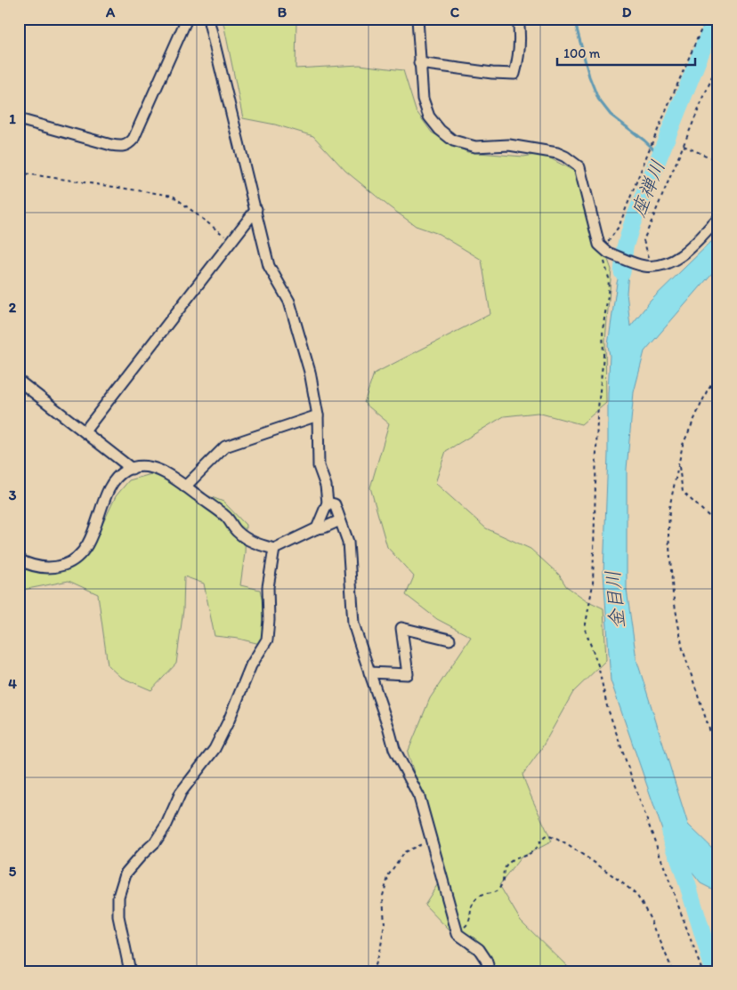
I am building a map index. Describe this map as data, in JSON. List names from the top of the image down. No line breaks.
{"water":["座禅川","金目川"],"scale_bar":"100 m","grid":{"columns":["A","B","C","D"],"rows":["1","2","3","4","5"]}}
